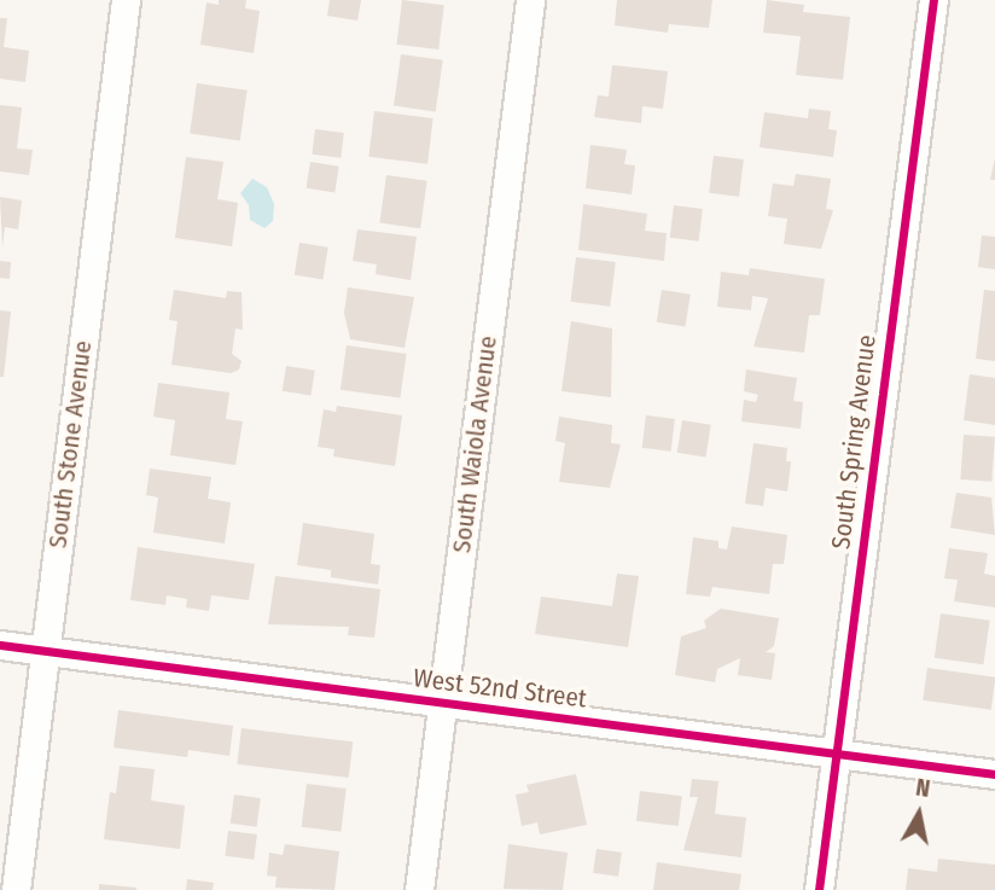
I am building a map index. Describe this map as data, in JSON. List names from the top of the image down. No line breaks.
{"streets":{"street":["South Spring Avenue","South Stone Avenue","South Waiola Avenue","West 52nd Street"]},"crossings":[["South Spring Avenue","West 52nd Street"],["South Stone Avenue","West 52nd Street"],["South Waiola Avenue","West 52nd Street"]],"north":"top"}
